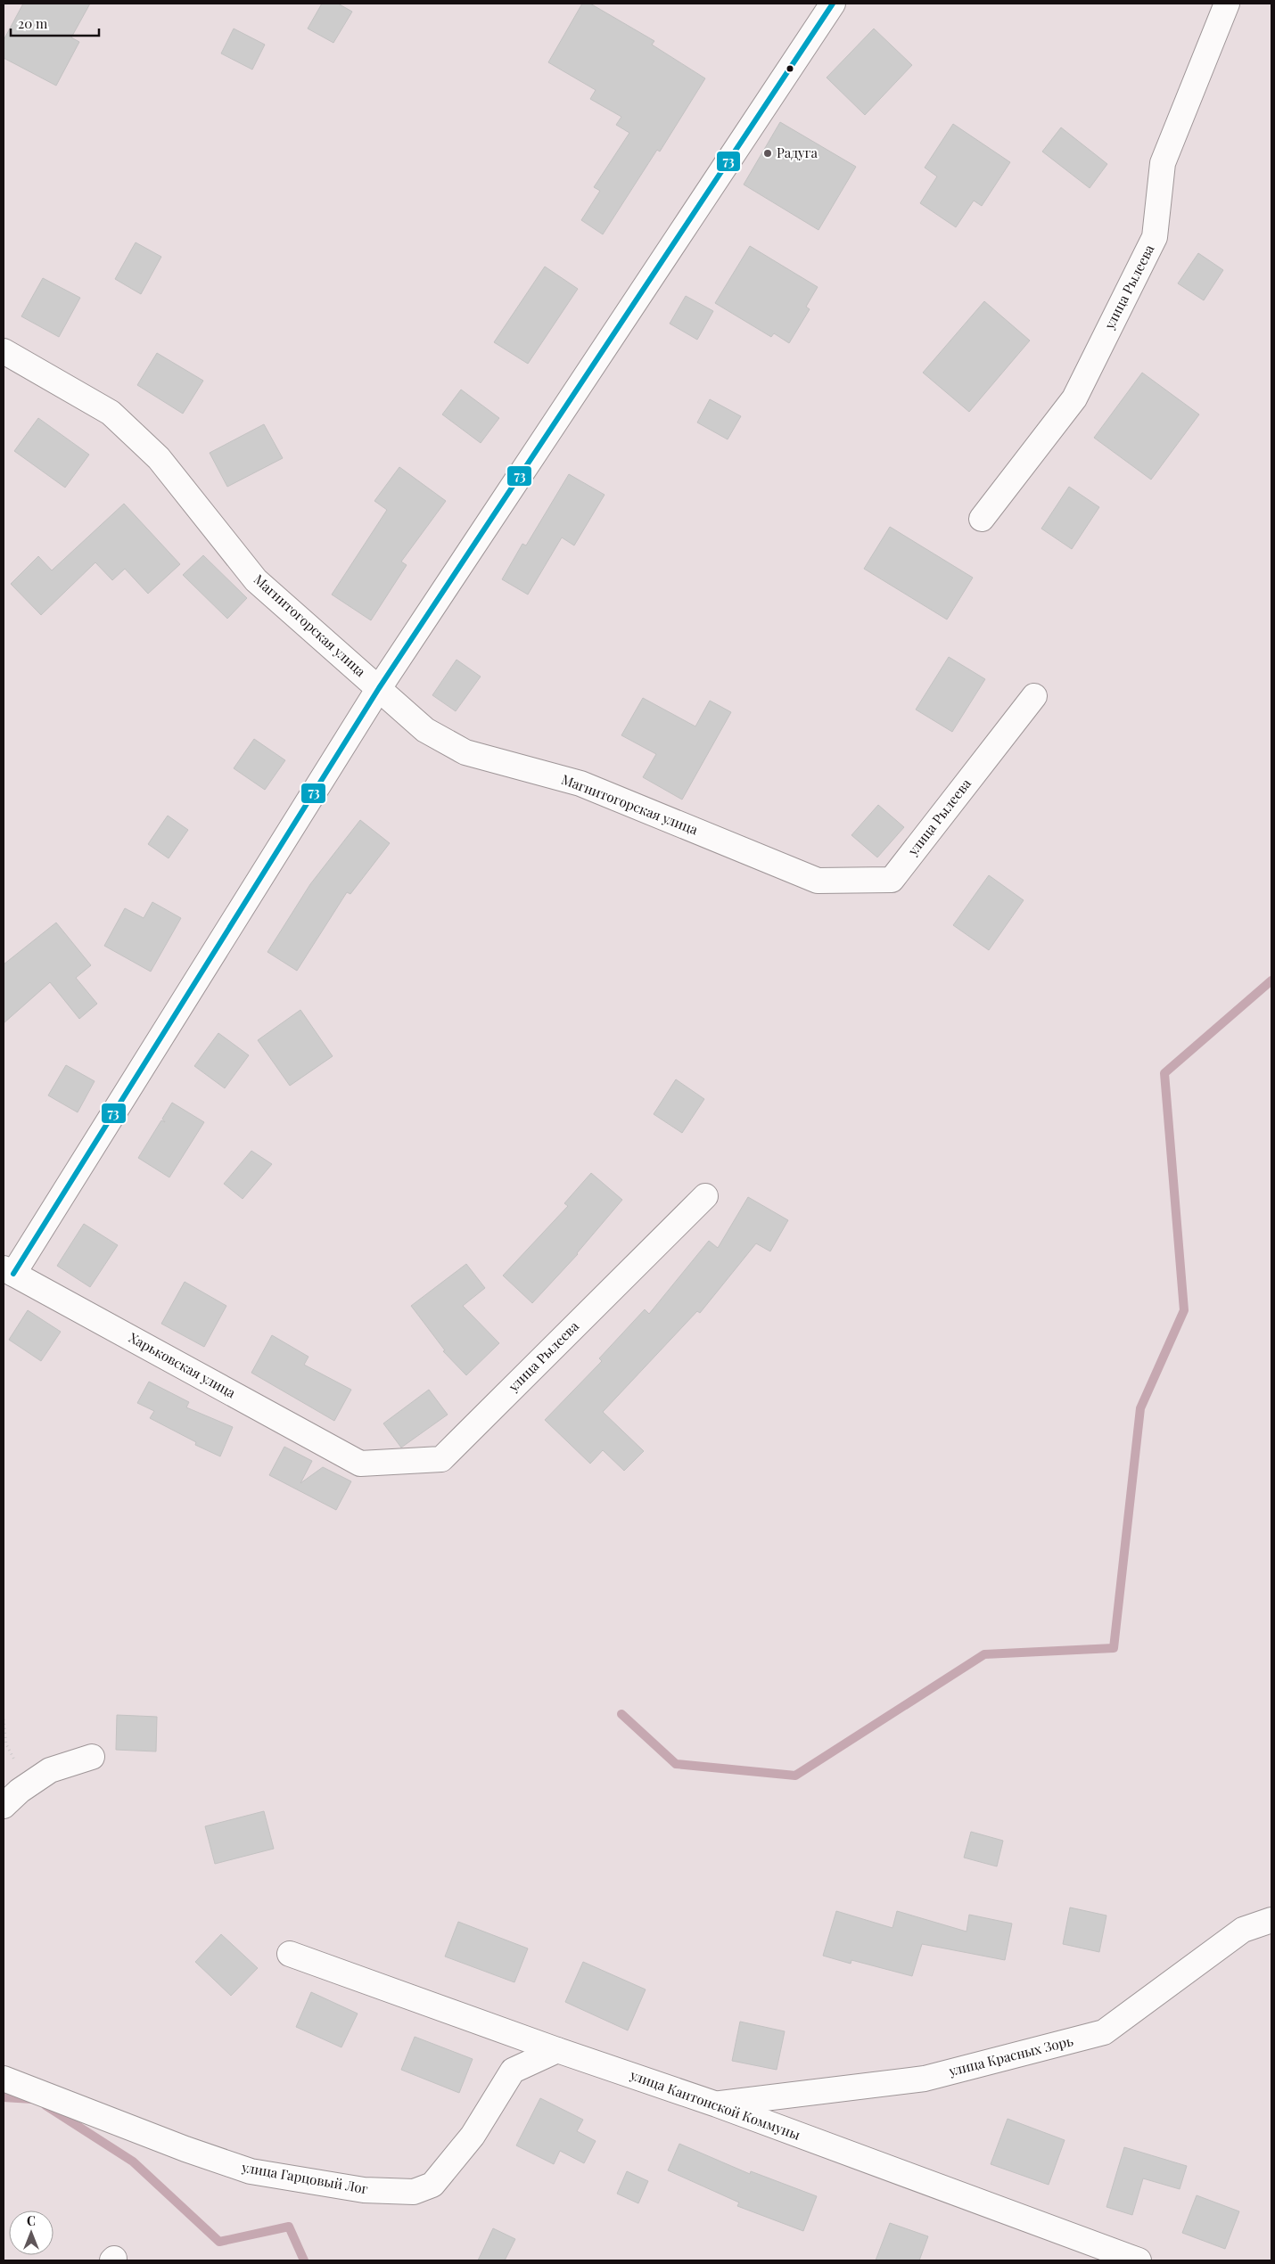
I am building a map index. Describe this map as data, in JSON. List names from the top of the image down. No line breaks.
{"streets":{"street":["улица Рылеева","Магнитогорская улица","Харьковская улица","улица Красных Зорь","улица Кантонской Коммуны","улица Гарцовый Лог"]},"crossings":[["улица Рылеева","Магнитогорская улица"],["улица Рылеева","Харьковская улица"],["улица Красных Зорь","улица Кантонской Коммуны"],["улица Кантонской Коммуны","улица Гарцовый Лог"]],"places":["Радуга"],"lines":["transit line 73"],"scale_bar":"20 m","north":"top"}
